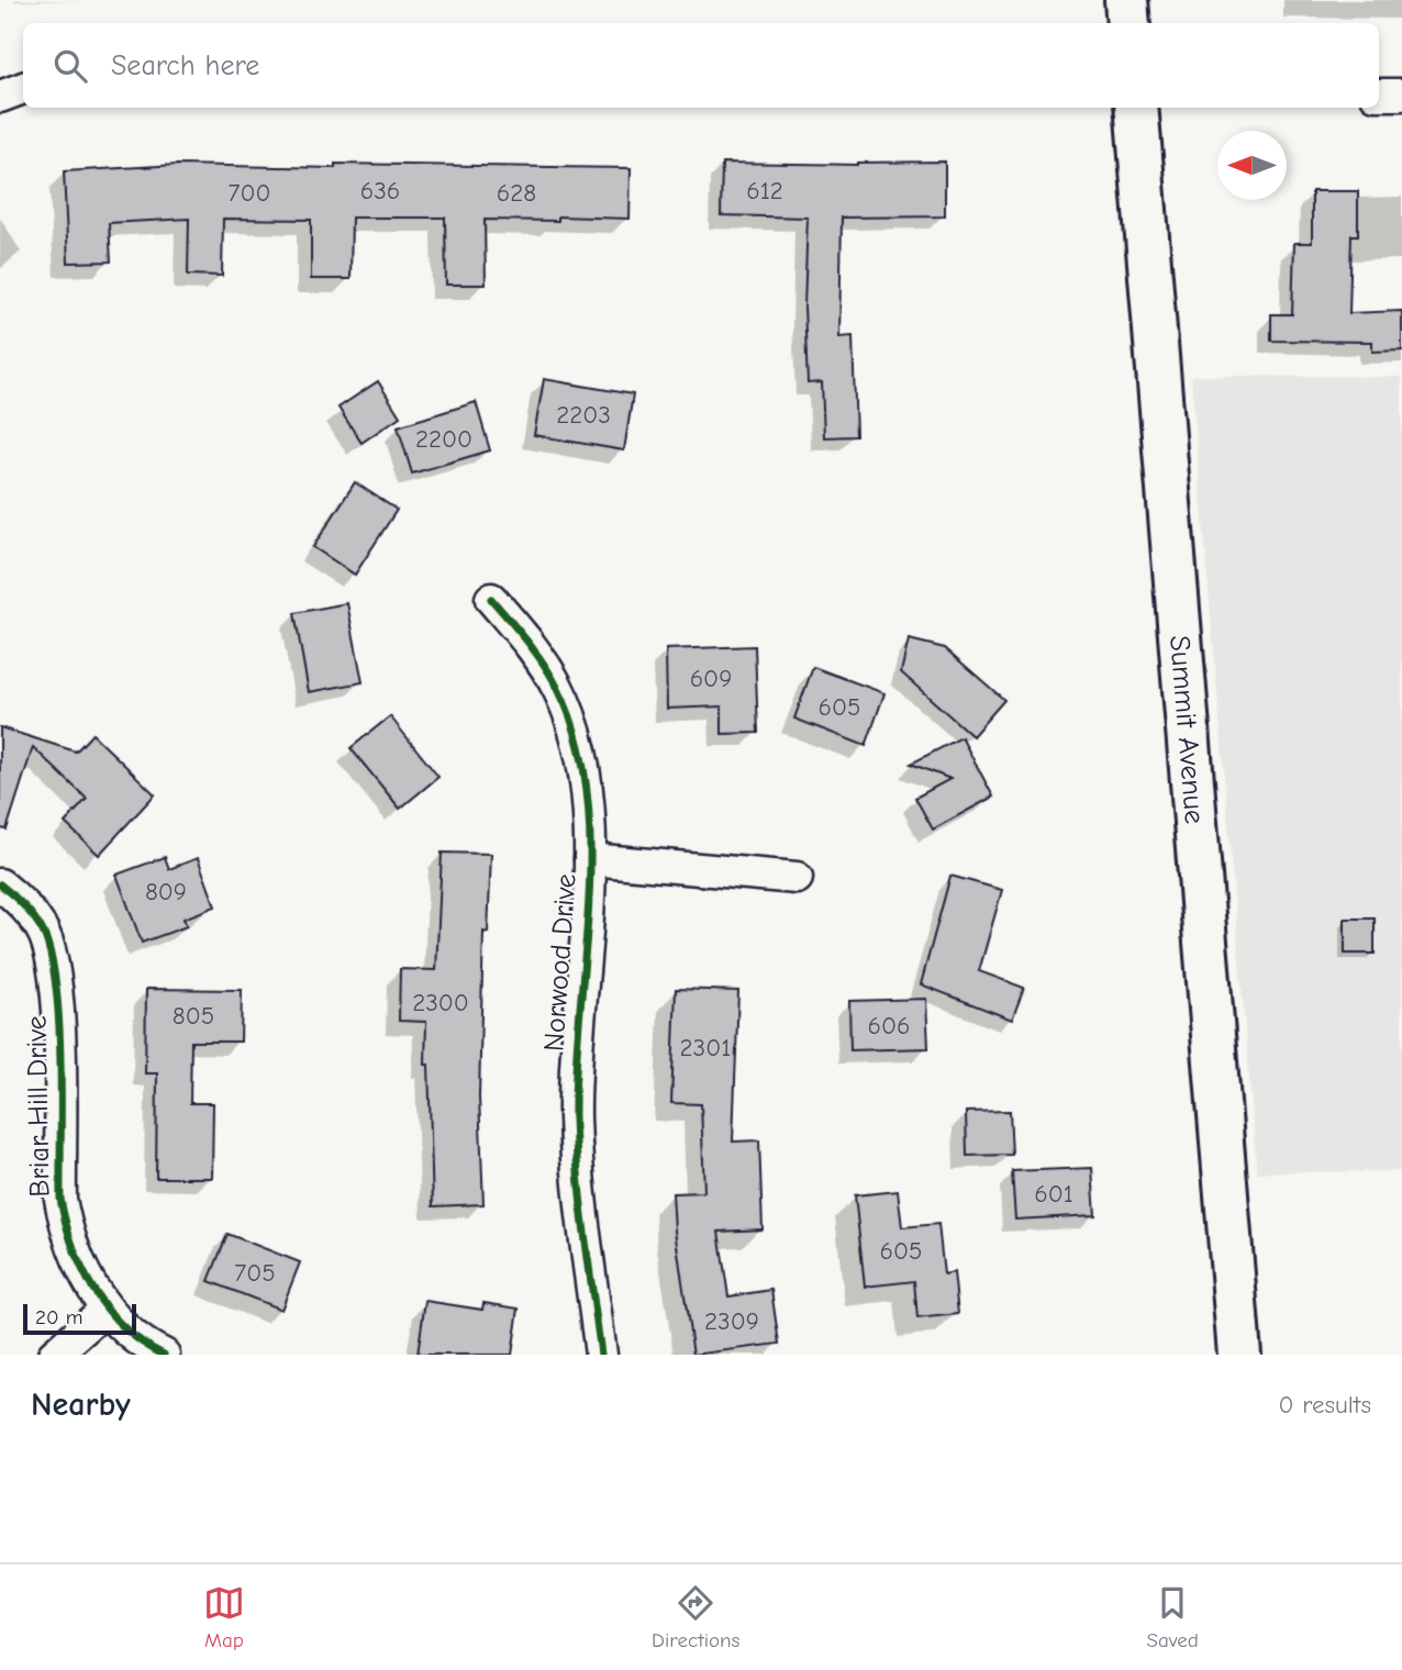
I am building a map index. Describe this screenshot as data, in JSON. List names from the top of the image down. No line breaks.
{"streets":{"main road":["Summit Avenue"],"street":["Norwood Drive","Briar Hill Drive"]},"house_numbers":["636","612","700","628","2203","2200","609","605","809","2300","805","606","2301","601","605","705","2309"],"scale_bar":"20 m","north":"left","page":{"search":"Search here","scale":"20 m","heading":["Nearby","0 results"],"nav":["Map","Directions","Saved"]}}
